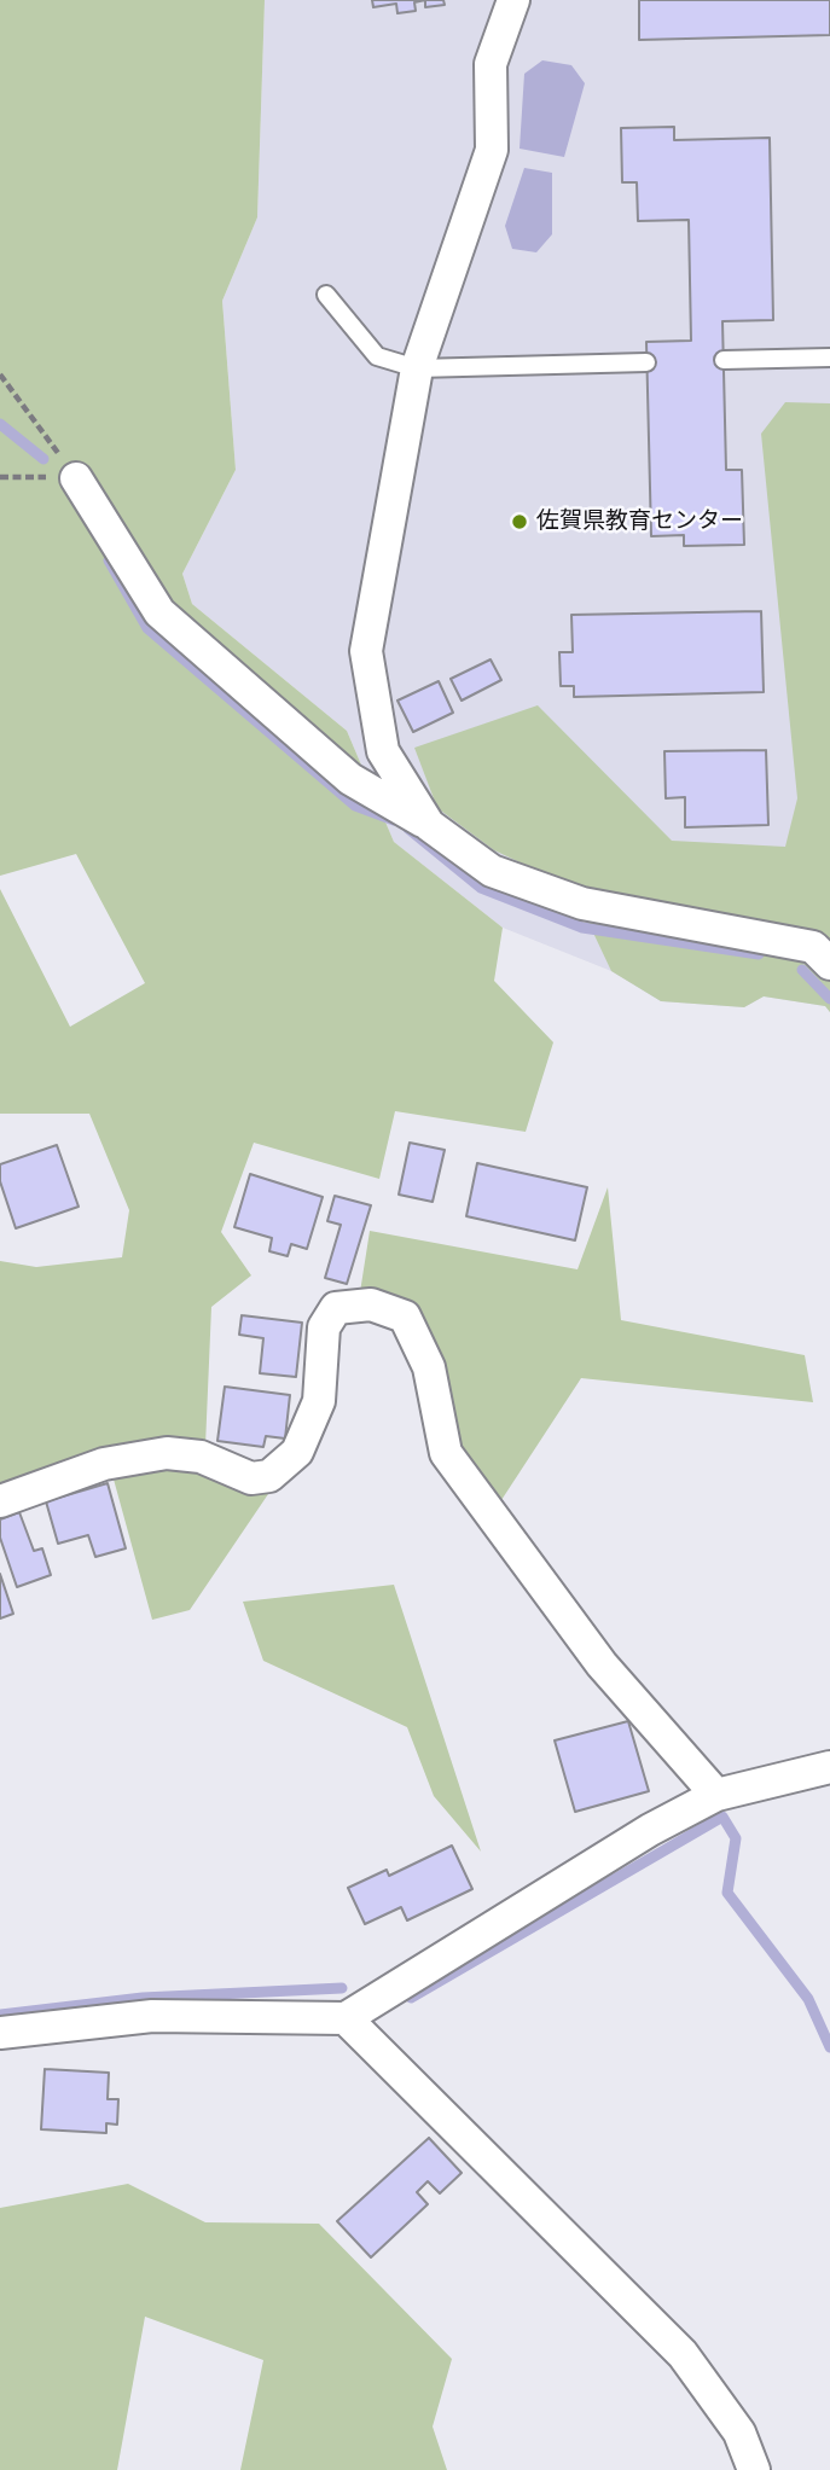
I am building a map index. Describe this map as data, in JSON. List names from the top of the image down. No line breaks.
{"places":["佐賀県教育センター"]}
